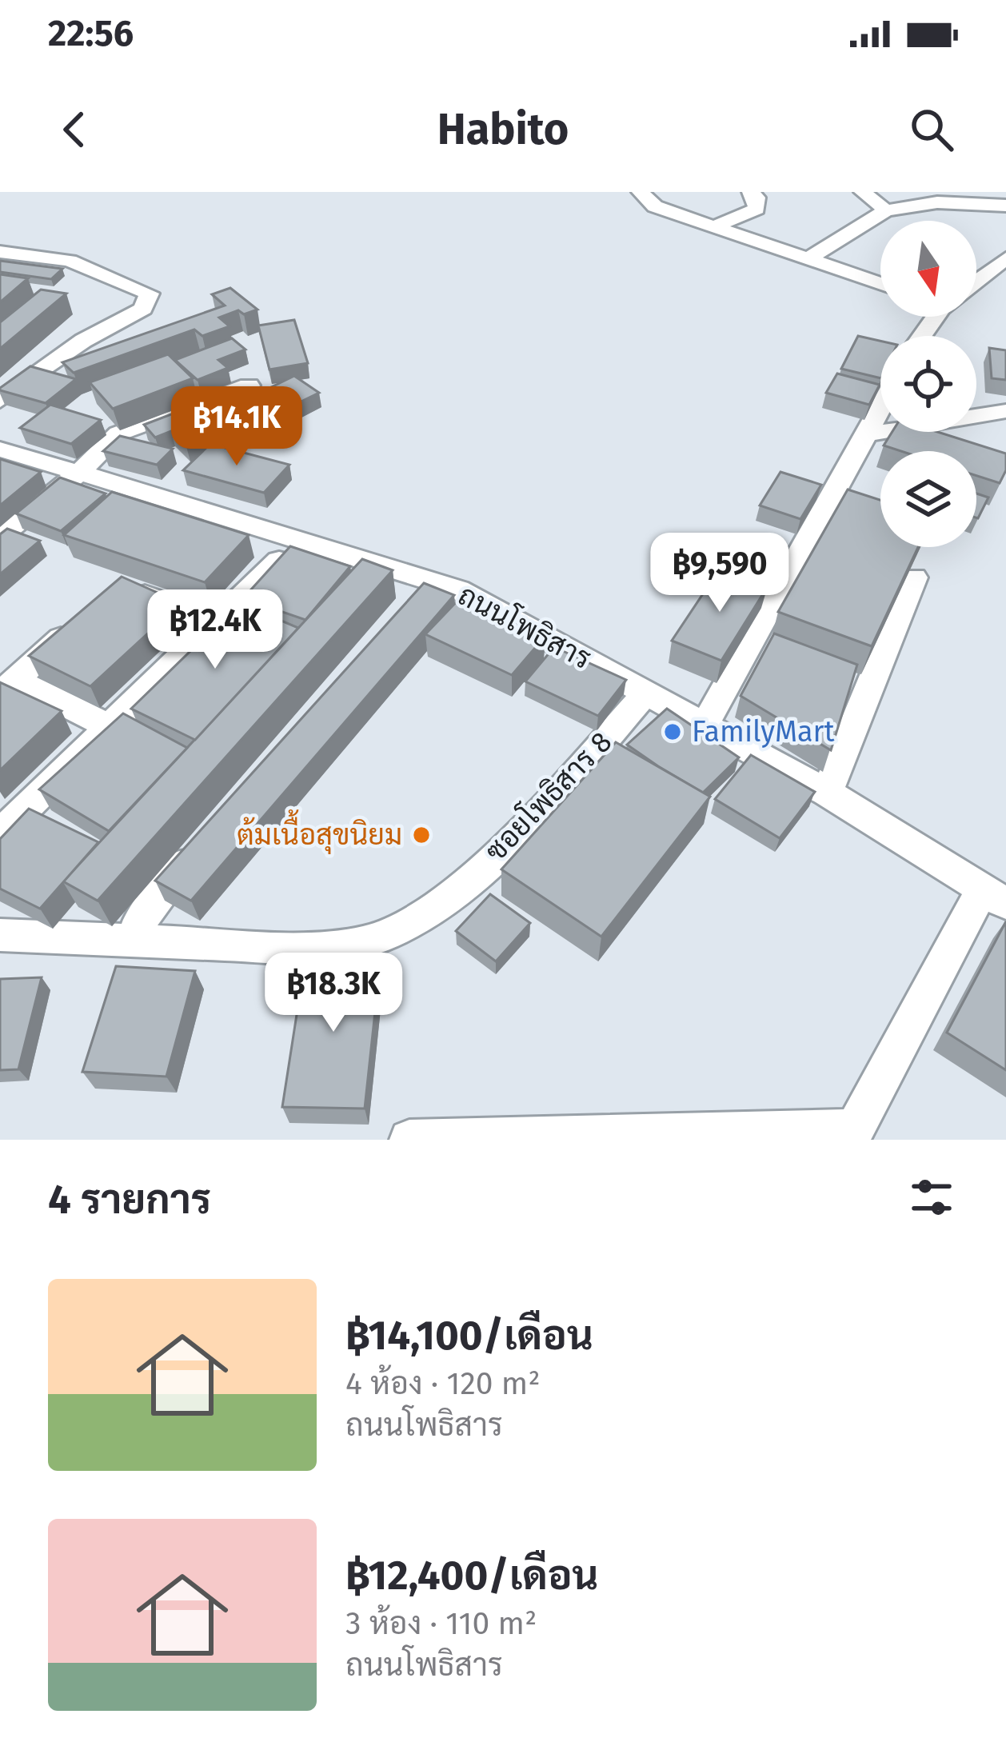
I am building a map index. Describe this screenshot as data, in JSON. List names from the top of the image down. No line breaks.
{"streets":{"street":["ถนนโพธิสาร","ซอยโพธิสาร 8"]},"crossings":[["ถนนโพธิสาร","ซอยโพธิสาร 8"]],"places":["FamilyMart","ต้มเนื้อสุขนิยม"],"north":"bottom","page":{"status":"22:56","header":"Habito","price":["฿14.1K","฿9,590","฿12.4K","฿18.3K"],"heading":"4 รายการ","list":[{"name":"฿14,100/เดือน","note":"4 ห้อง · 120 m² · ถนนโพธิสาร"},{"name":"฿12,400/เดือน","note":"3 ห้อง · 110 m² · ถนนโพธิสาร"}]}}
